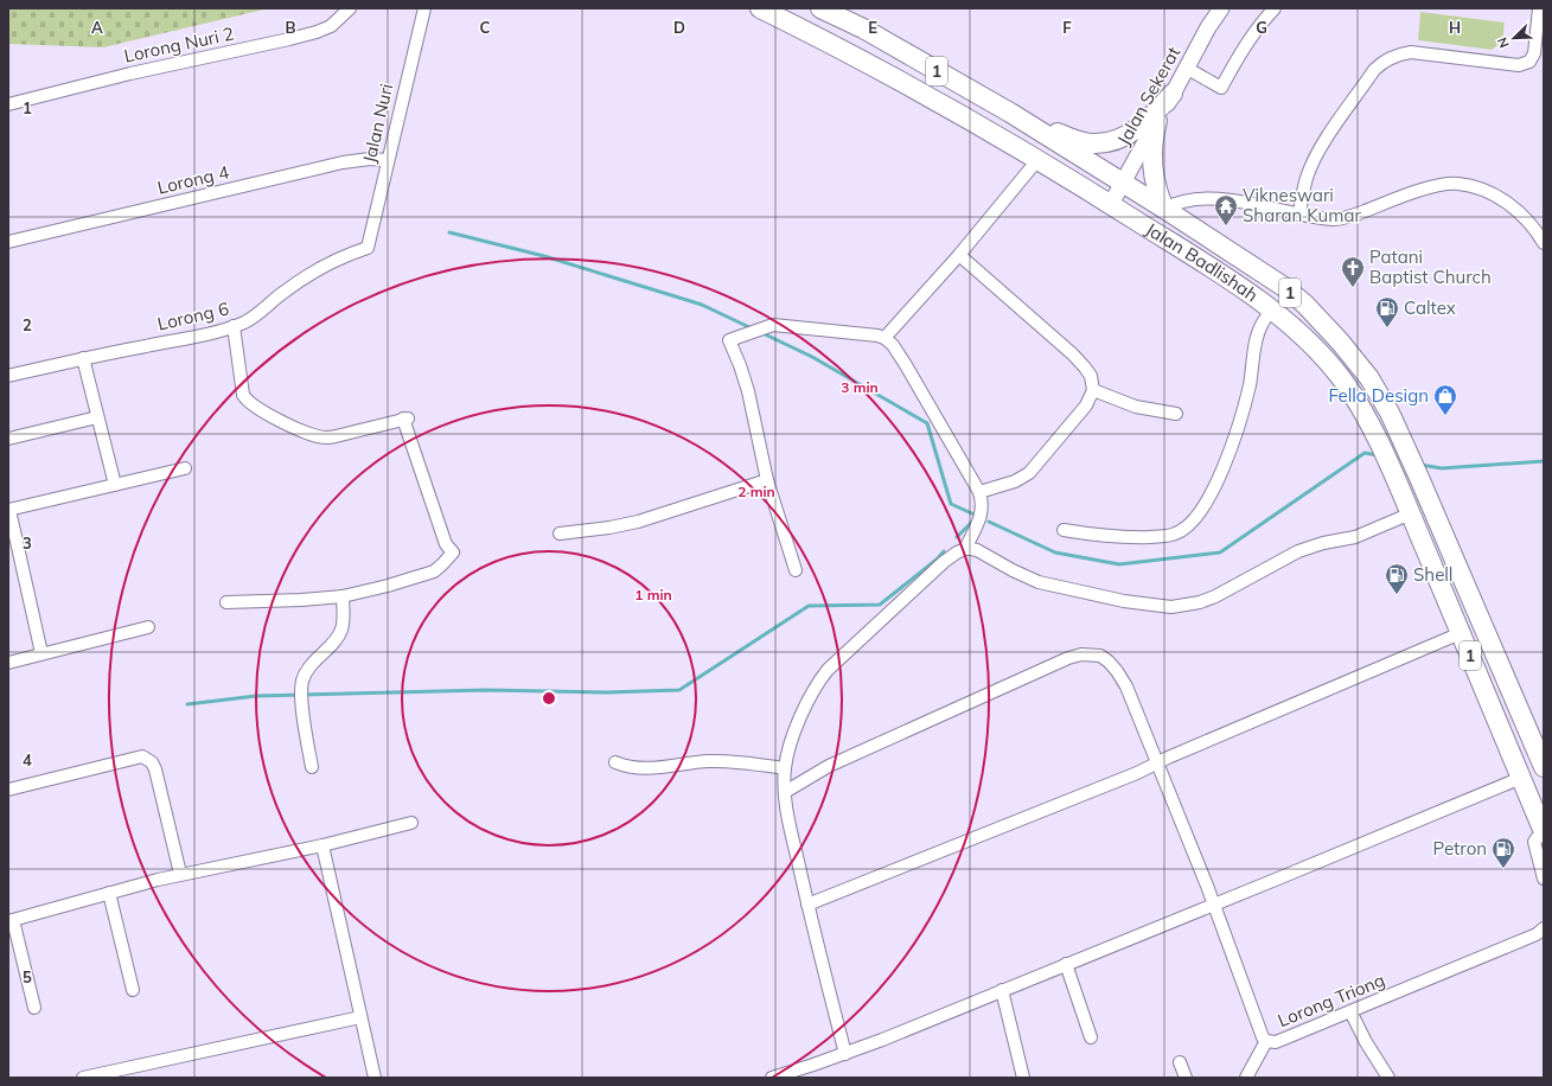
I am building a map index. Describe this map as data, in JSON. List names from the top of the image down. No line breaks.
{"streets":{"main road":["1","Jalan Badlishah"],"street":["Lorong Nuri 2","Jalan Sekerat","Jalan Nuri","Lorong 4","Lorong 6","Lorong Triong"]},"crossings":[["Jalan Sekerat","Jalan Badlishah"],["Jalan Nuri","Lorong 4"],["Jalan Nuri","Lorong 6"]],"places":{"temple":["Vikneswari Sharan Kumar"],"church":["Patani Baptist Church"],"fuel station":["Caltex","Shell","Petron"],"shop":["Fella Design"]},"north":"bottom left","grid":{"columns":["A","B","C","D","E","F","G","H"],"rows":["1","2","3","4","5"]},"rings":["3 min","2 min","1 min"]}
